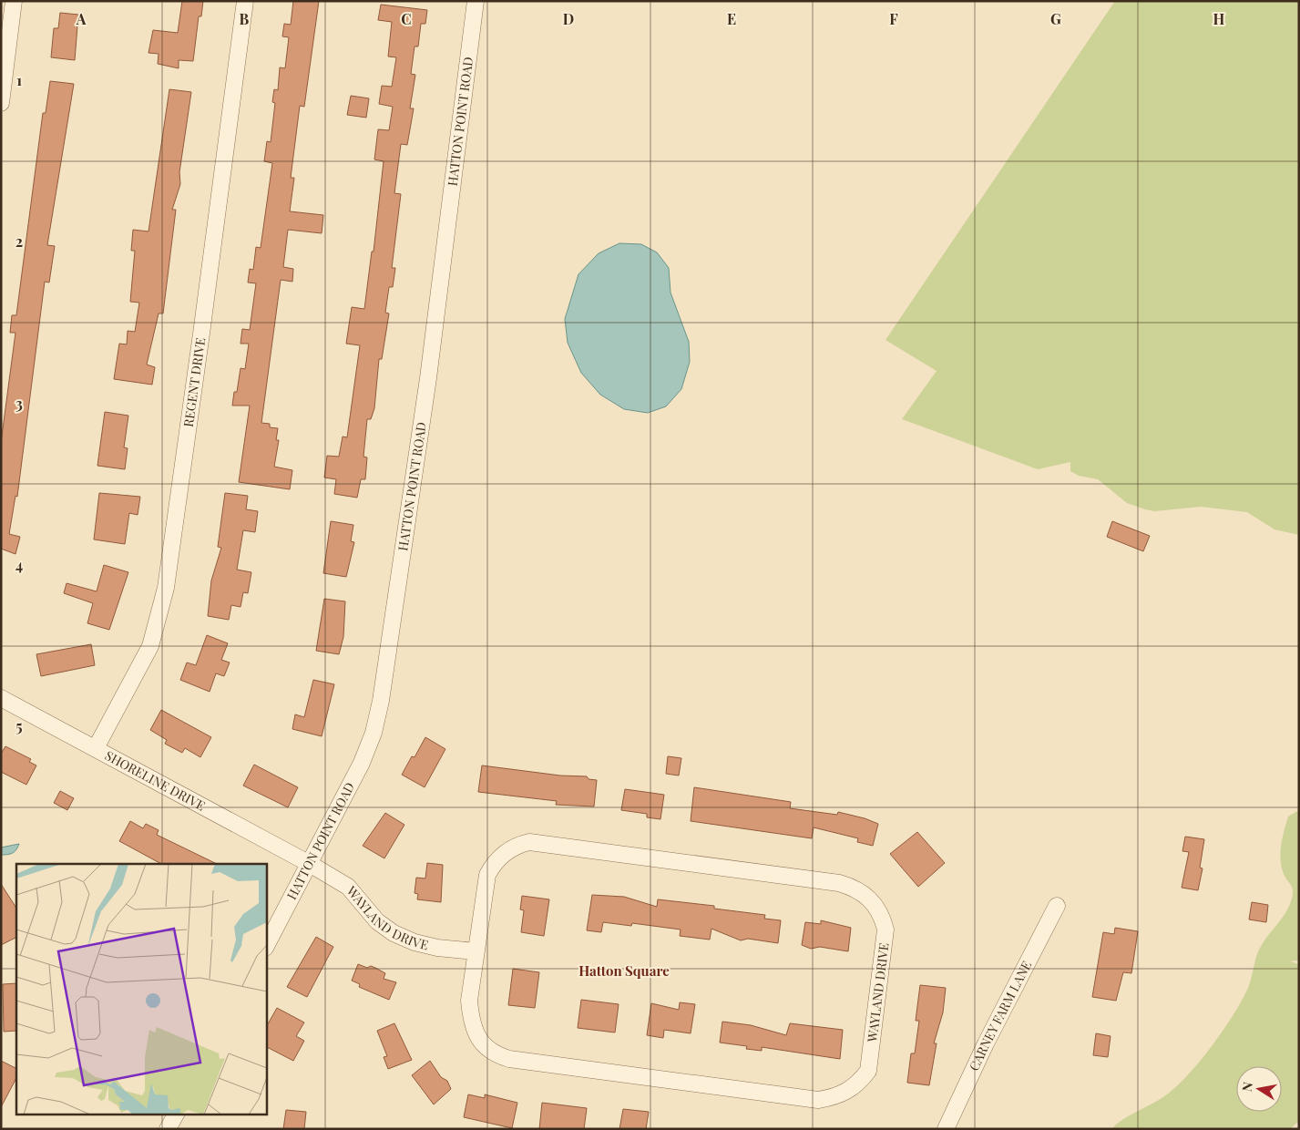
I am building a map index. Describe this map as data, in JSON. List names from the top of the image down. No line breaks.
{"streets":{"street":["HATTON POINT ROAD","REGENT DRIVE","SHORELINE DRIVE","WAYLAND DRIVE","CARNEY FARM LANE"]},"crossings":[["HATTON POINT ROAD","SHORELINE DRIVE"],["HATTON POINT ROAD","WAYLAND DRIVE"],["REGENT DRIVE","SHORELINE DRIVE"],["SHORELINE DRIVE","WAYLAND DRIVE"]],"districts":["Hatton Square"],"north":"left","grid":{"columns":["A","B","C","D","E","F","G","H"],"rows":["1","2","3","4","5"]}}
